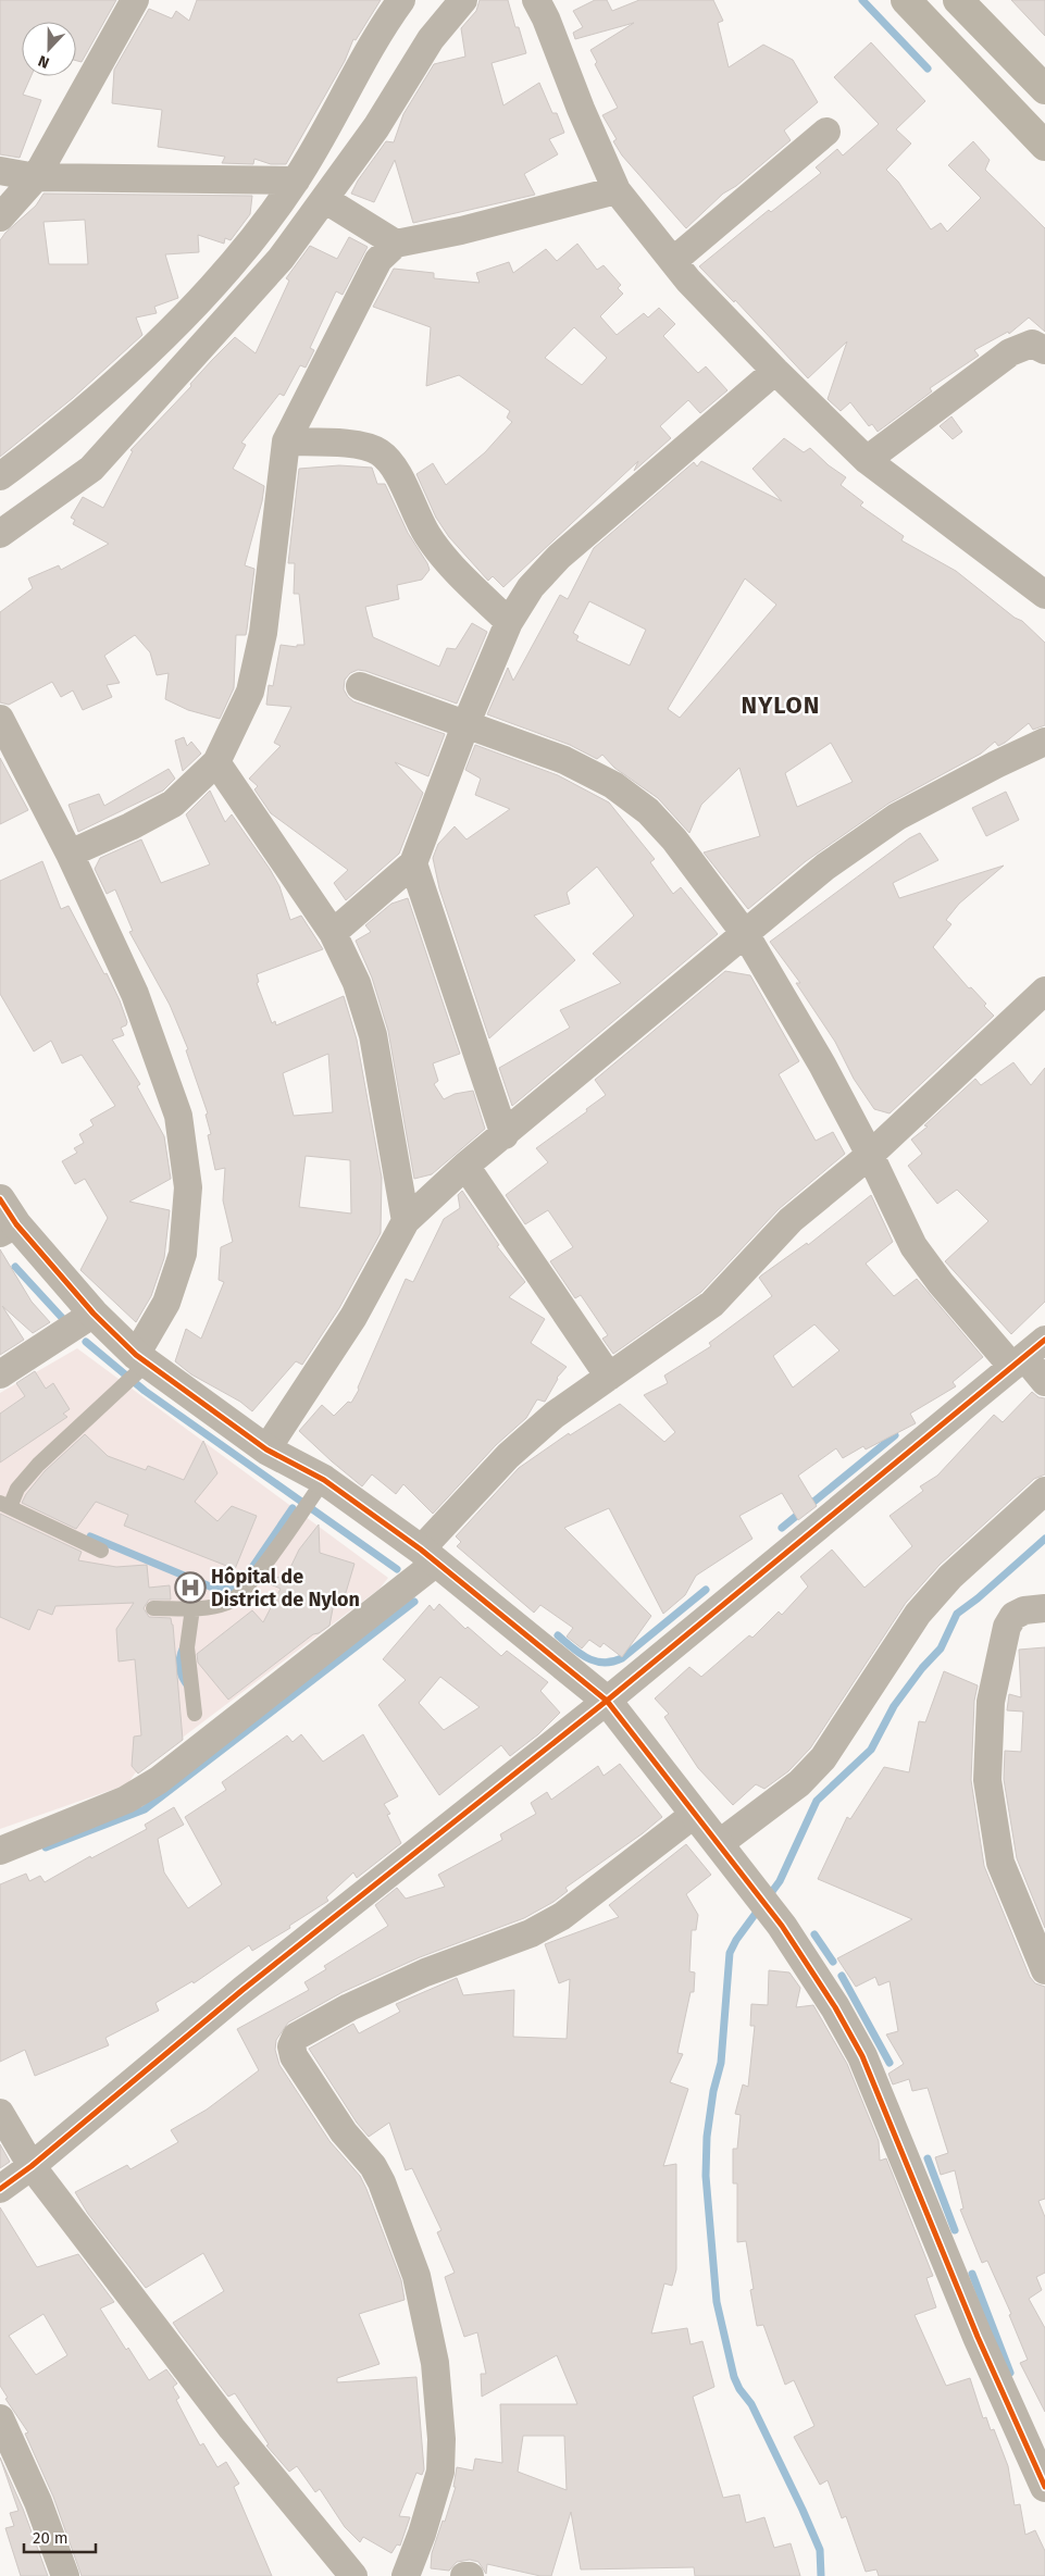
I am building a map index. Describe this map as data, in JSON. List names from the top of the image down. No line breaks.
{"districts":["NYLON"],"places":{"hospital":["Hôpital de District de Nylon"]},"scale_bar":"20 m","north":"bottom"}
